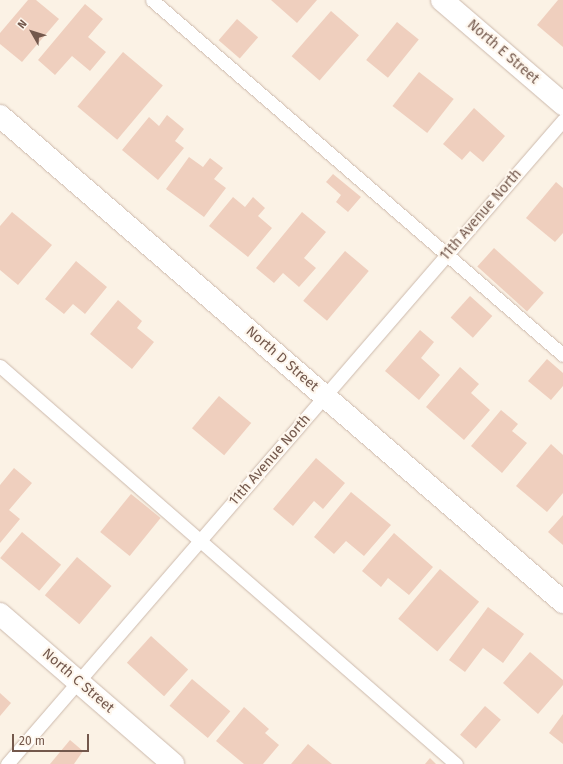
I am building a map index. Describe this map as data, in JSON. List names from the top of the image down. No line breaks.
{"streets":{"street":["North E Street","North D Street","North C Street"],"lane":["11th Avenue North"]},"crossings":[["11th Avenue North","North D Street"],["11th Avenue North","North C Street"]],"scale_bar":"20 m","north":"top left"}
